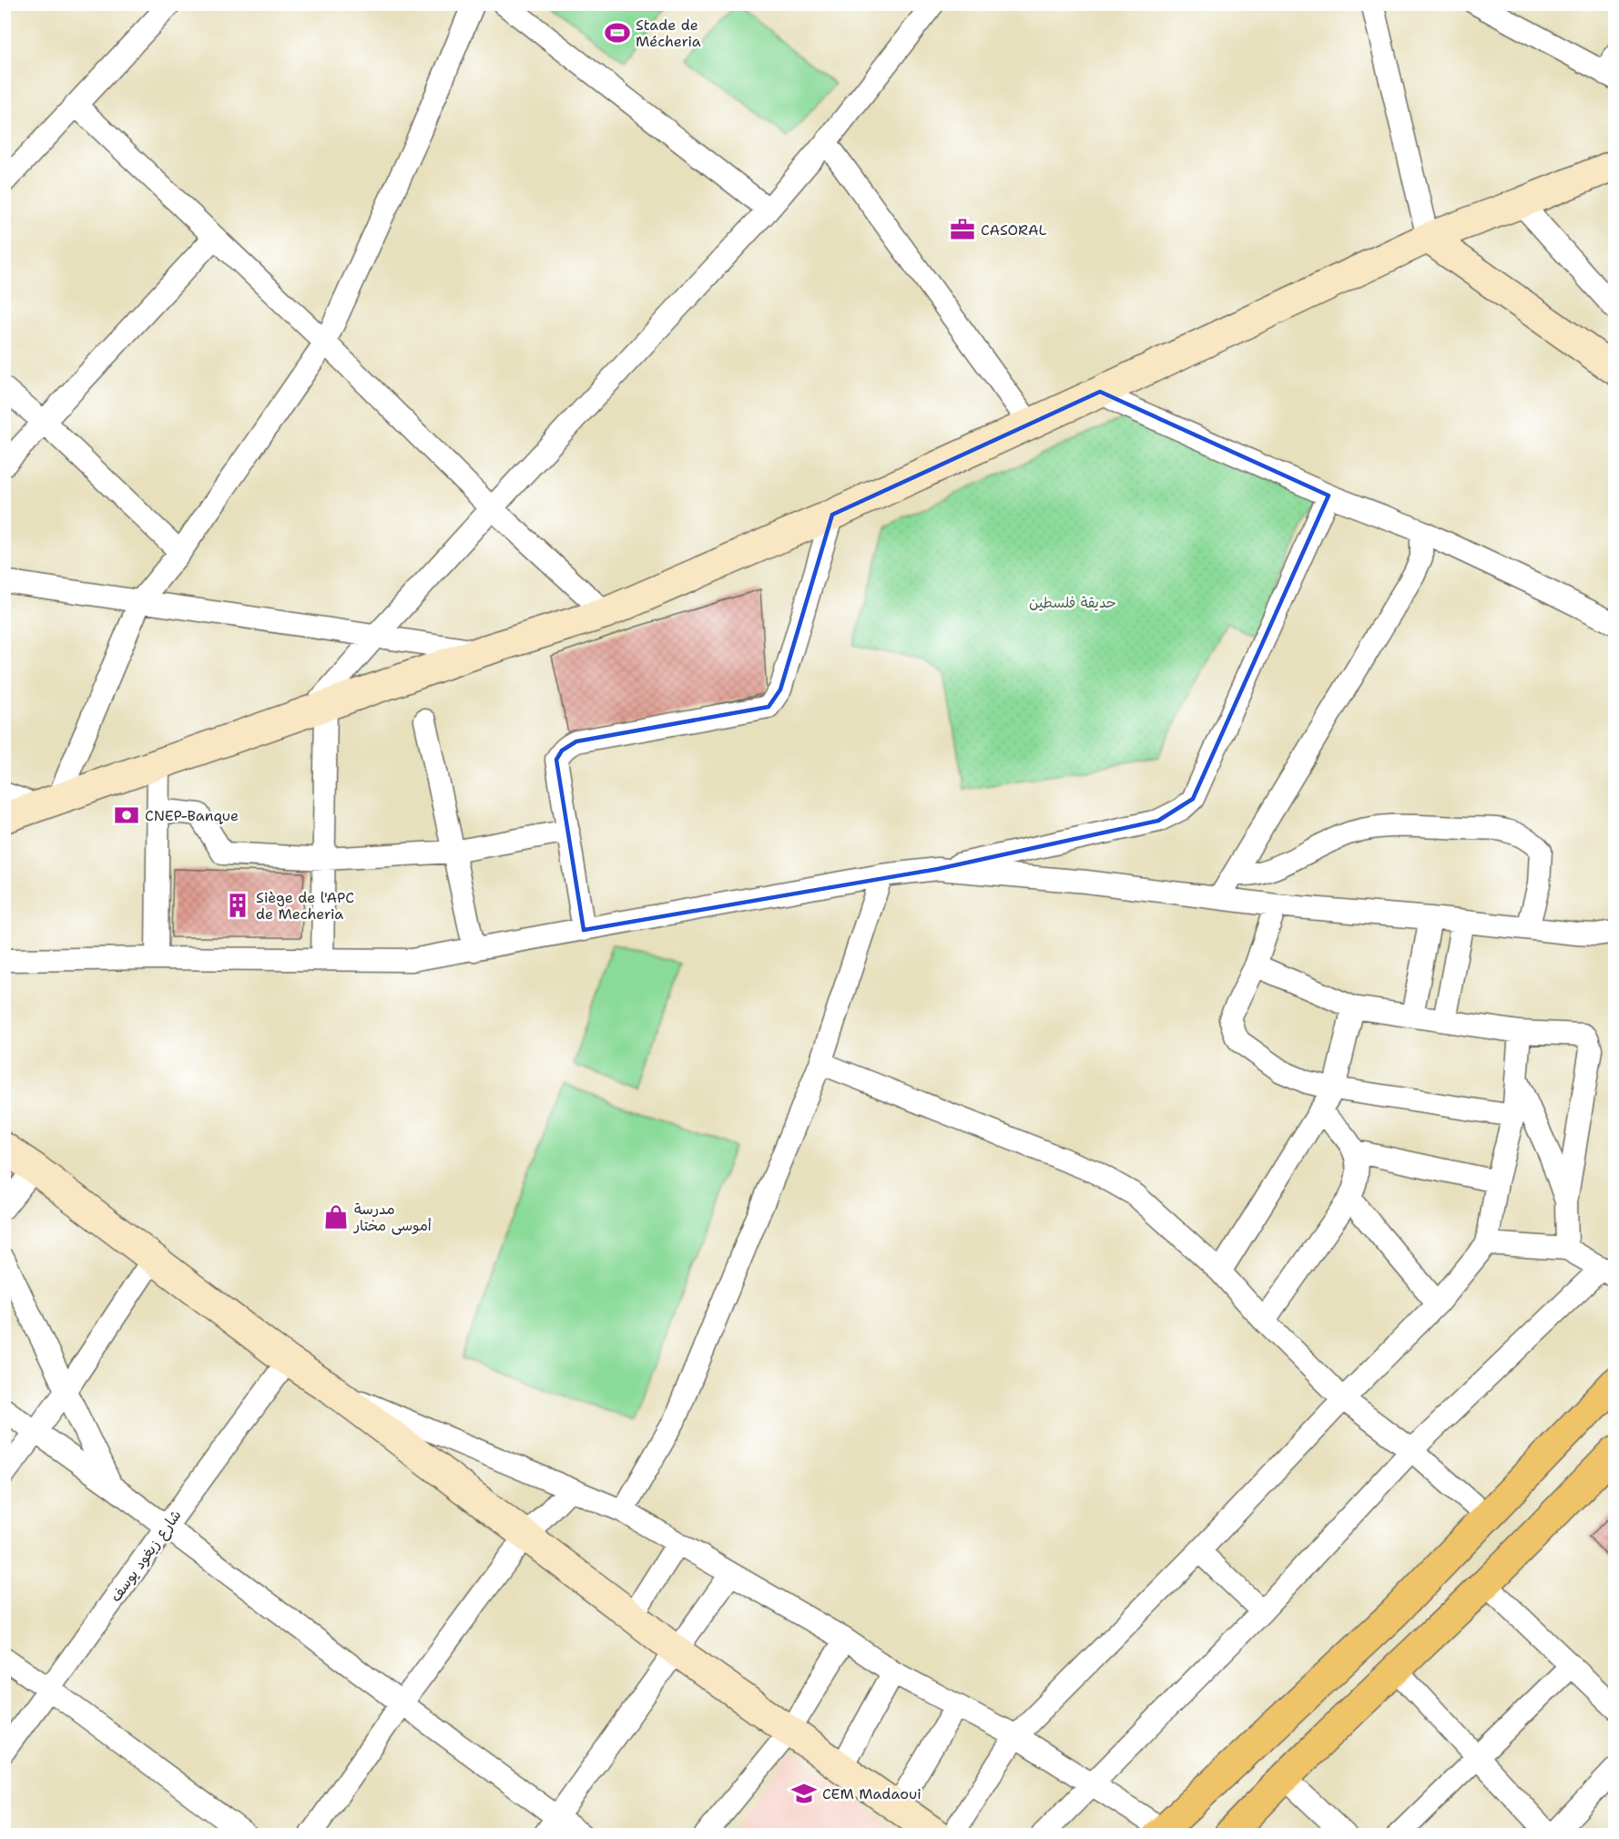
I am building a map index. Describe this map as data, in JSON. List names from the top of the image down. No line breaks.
{"streets":{"street":["شارع زيغود يوسف"]},"parks":["حديقة فلسطين"],"places":{"sports":["Stade de Mécheria"],"office":["CASORAL"],"bank":["CNEP-Banque"],"building":["Siège de l'APC de Mecheria"],"shop":["مدرسة أموسى مختار"],"school or university":["CEM Madaoui"]}}
